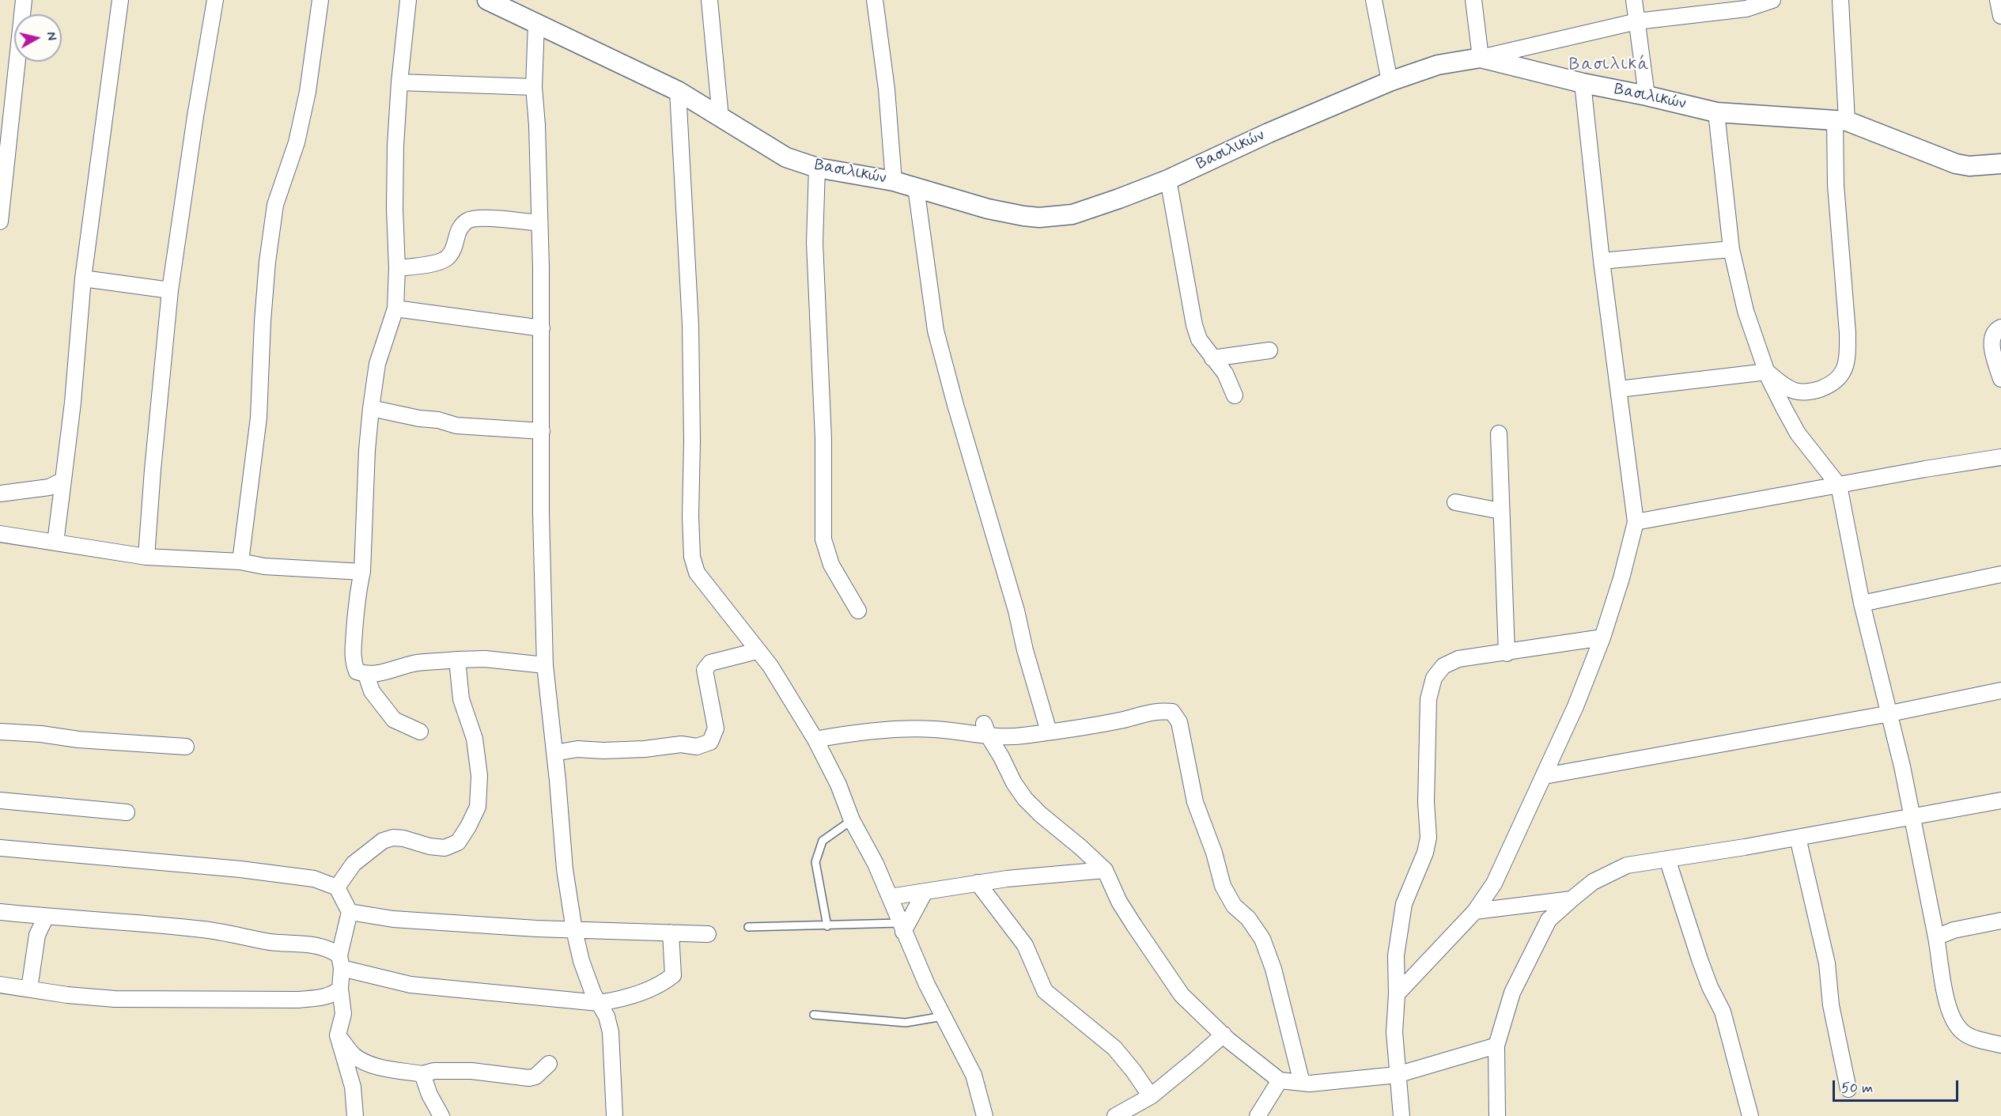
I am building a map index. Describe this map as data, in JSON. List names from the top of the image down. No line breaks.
{"streets":{"street":["Βασιλικών"]},"districts":["Βασιλικά"],"scale_bar":"50 m","north":"right"}
